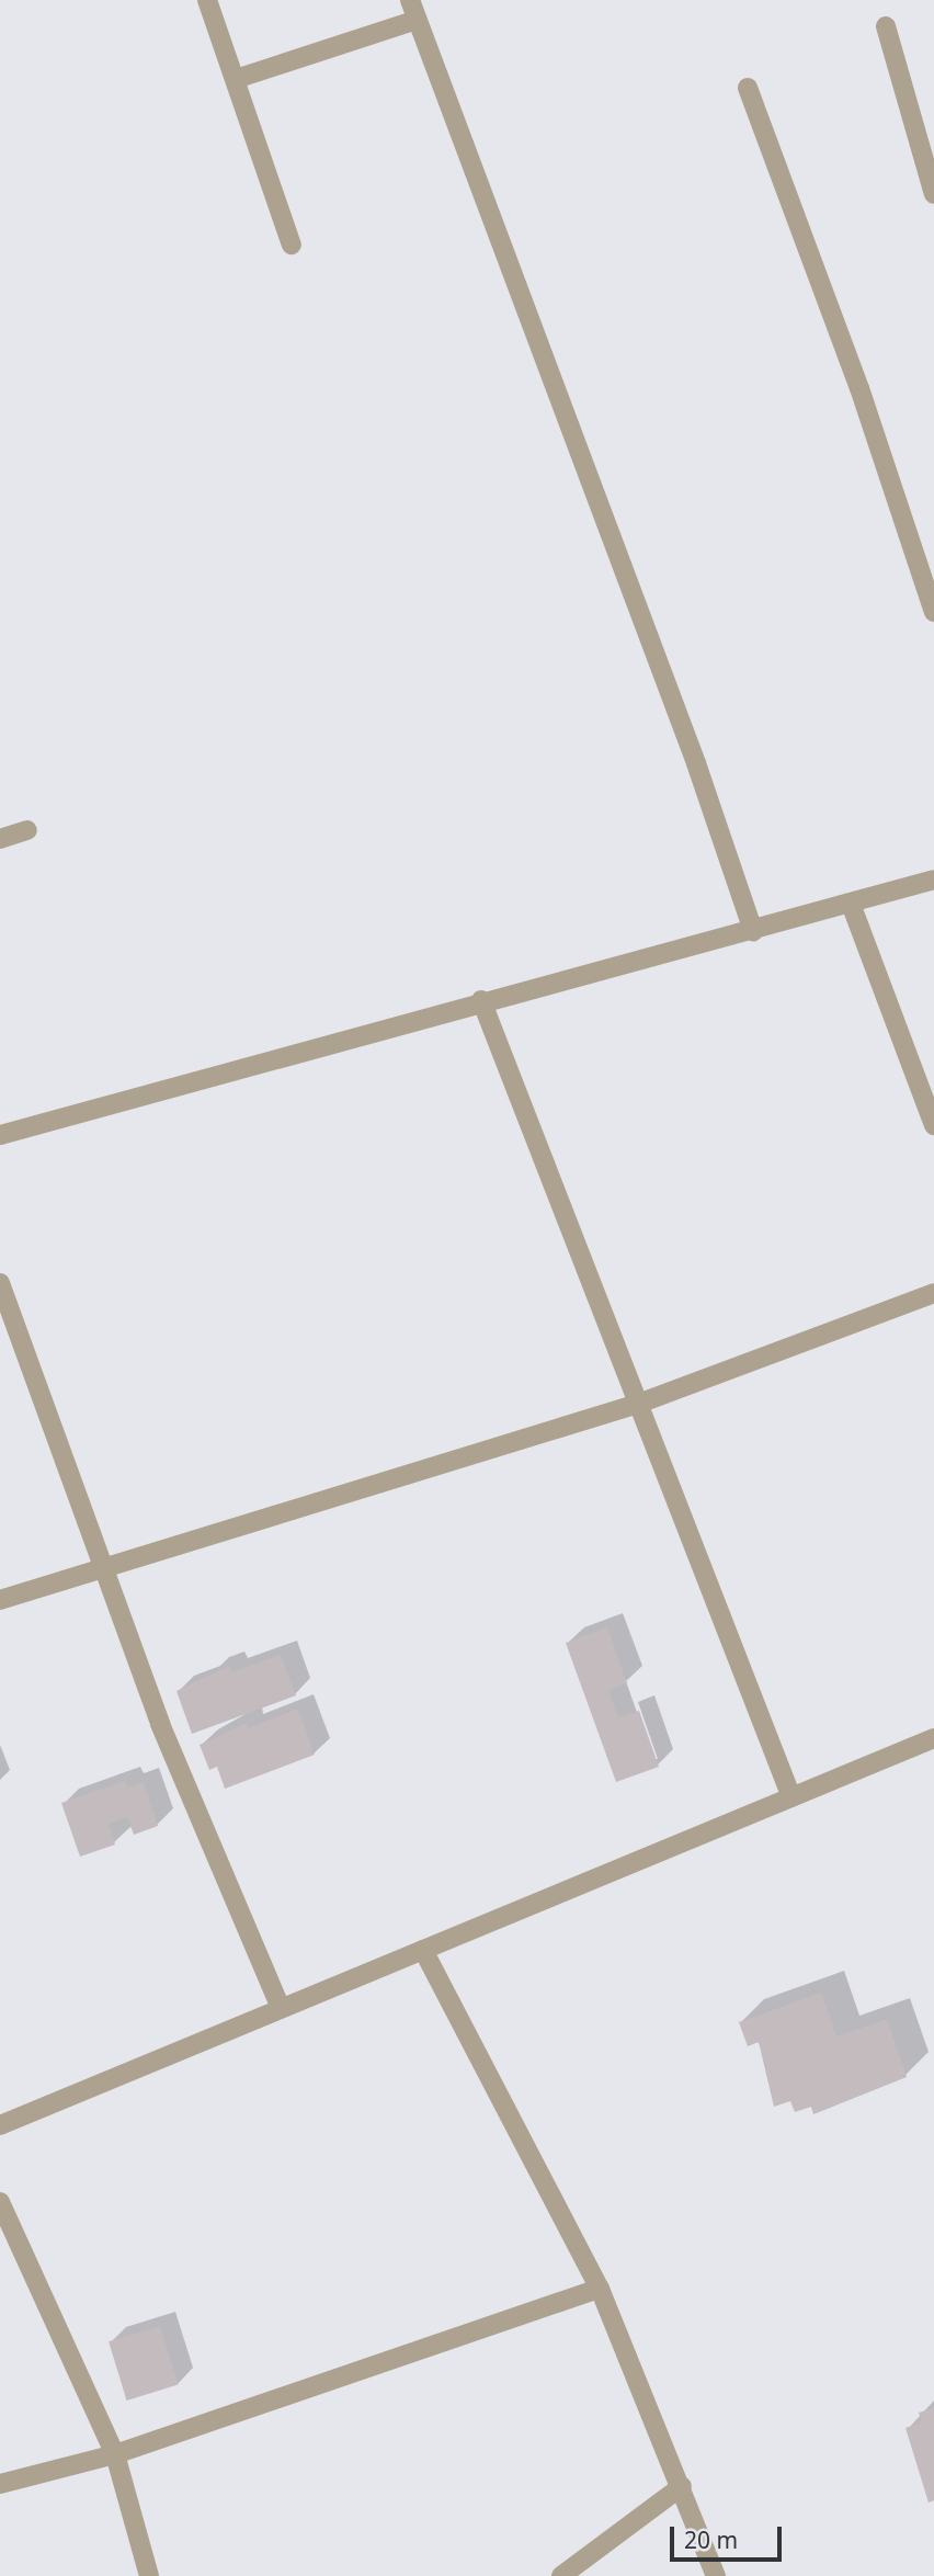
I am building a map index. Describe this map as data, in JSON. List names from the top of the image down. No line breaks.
{"scale_bar":"20 m"}
